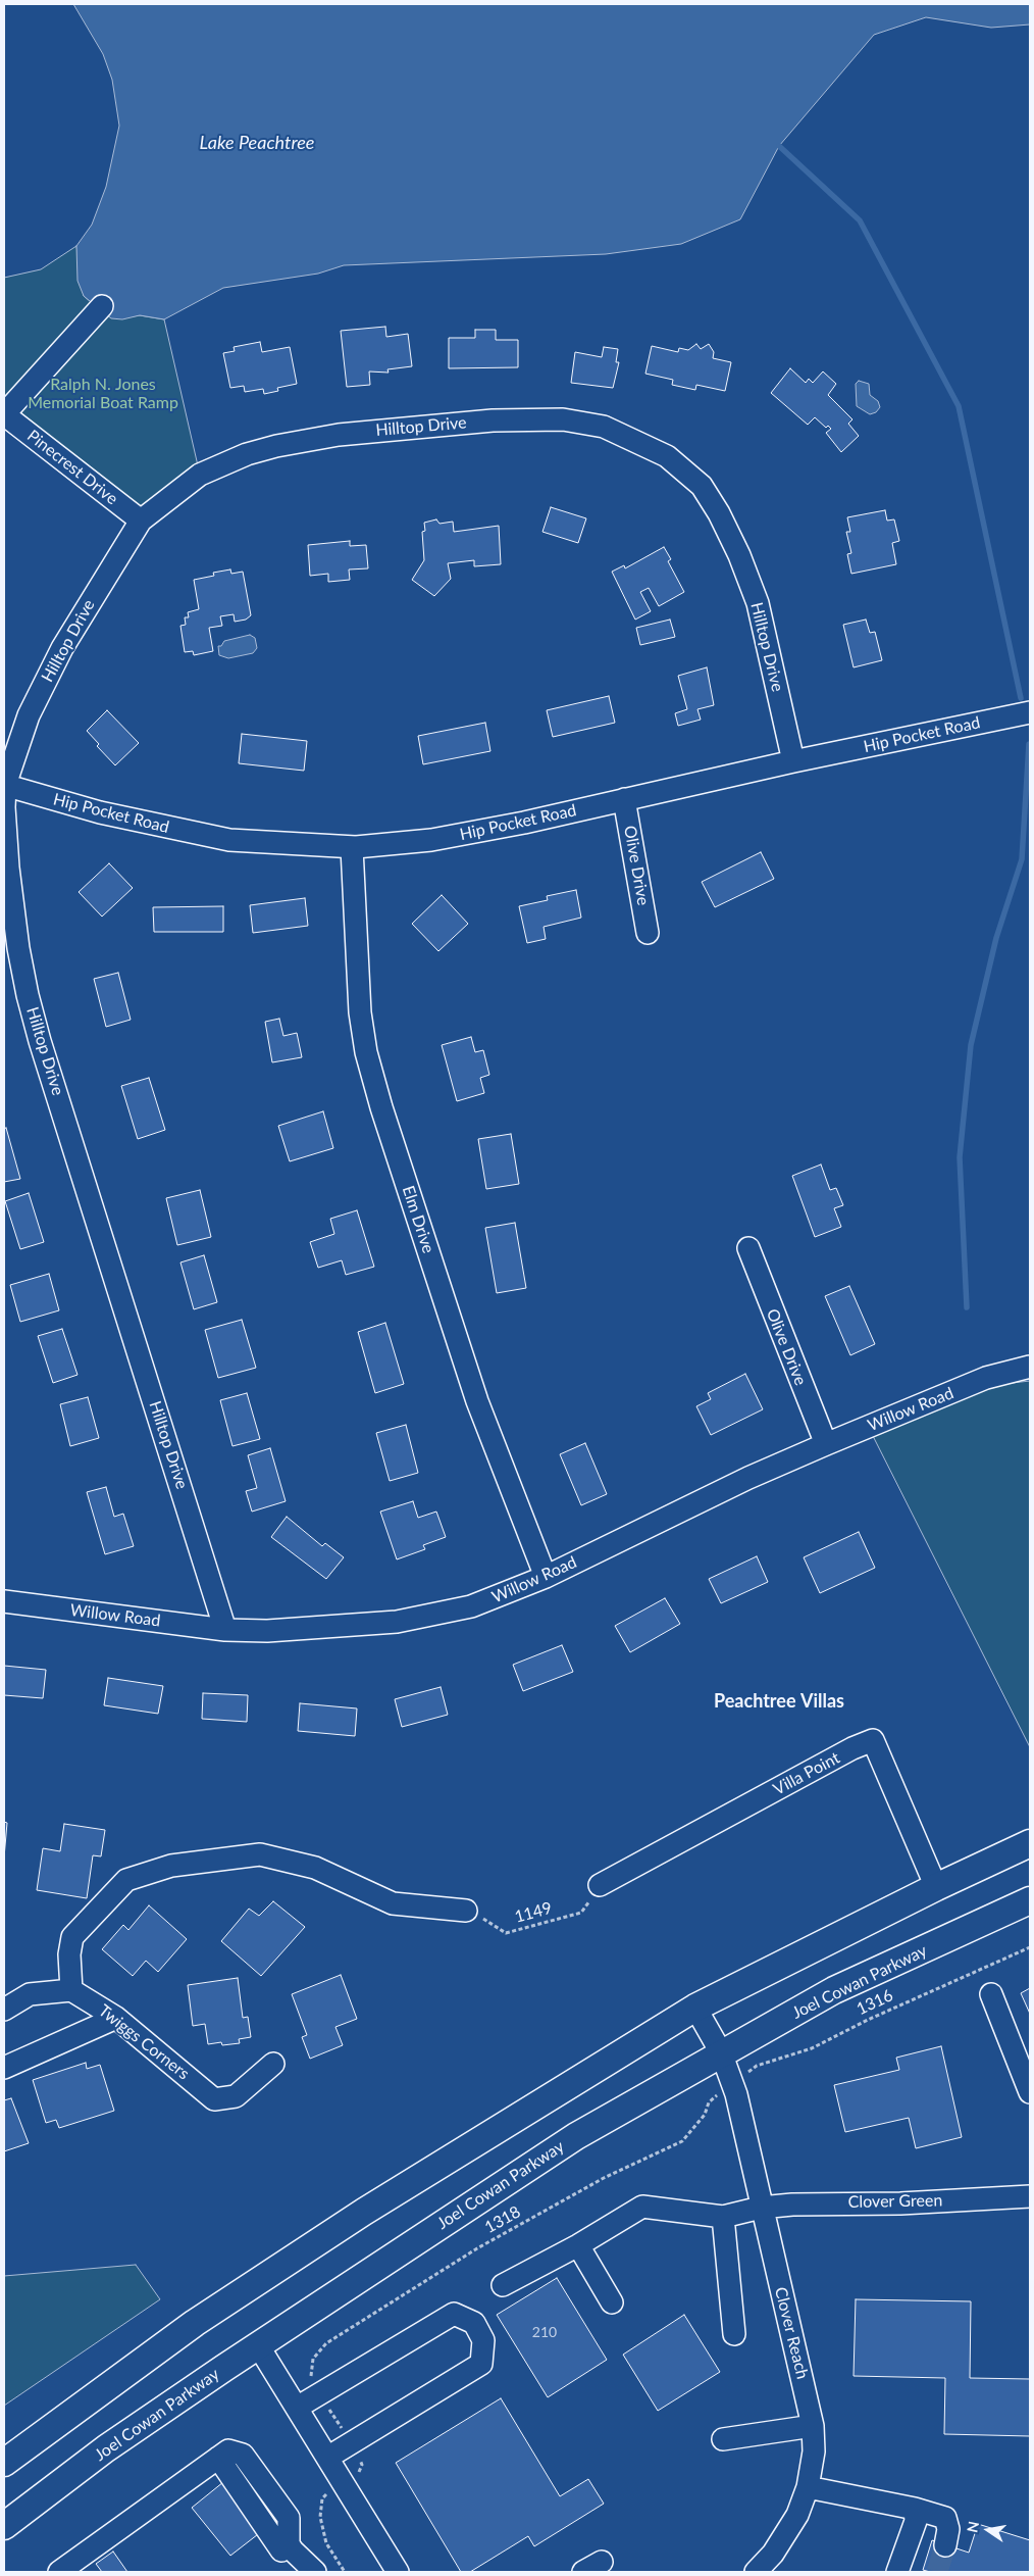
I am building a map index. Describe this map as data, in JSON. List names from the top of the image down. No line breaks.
{"streets":{"main road":["Joel Cowan Parkway"],"street":["Hilltop Drive","Pinecrest Drive","Hip Pocket Road","Olive Drive","Elm Drive","Willow Road","Villa Point","Twiggs Corners","Clover Green","Clover Reach"],"path":["1149","1316","1318"]},"crossings":[["Hilltop Drive","Pinecrest Drive"],["Hilltop Drive","Hip Pocket Road"],["Hilltop Drive","Willow Road"],["Hip Pocket Road","Olive Drive"],["Hip Pocket Road","Elm Drive"],["Olive Drive","Willow Road"],["Elm Drive","Willow Road"],["Joel Cowan Parkway","Clover Reach"],["1316","1318"],["1316","Clover Reach"],["Clover Green","Clover Reach"],["1318","Clover Reach"]],"districts":["Peachtree Villas"],"water":["Lake Peachtree"],"parks":["Ralph N. Jones Memorial Boat Ramp"],"house_numbers":["210"],"north":"left"}
